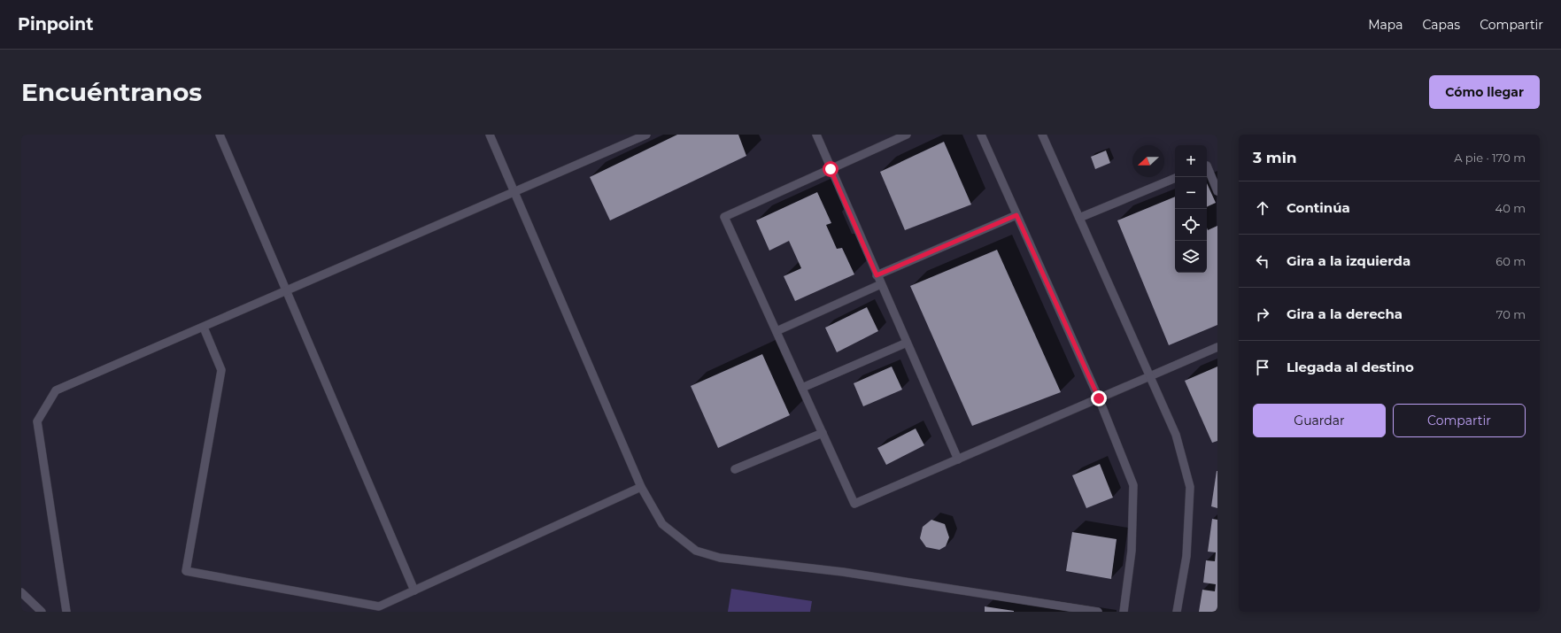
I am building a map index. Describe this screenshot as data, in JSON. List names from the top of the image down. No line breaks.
{"north":"left","page":{"header":"Pinpoint","nav":["Mapa","Capas","Compartir"],"buttons":["Cómo llegar",["Guardar","Compartir"]],"title":"Encuéntranos","heading":["3 min","A pie · 170 m"],"map_buttons":["+","−"],"list":[["Continúa","40 m"],["Gira a la izquierda","60 m"],["Gira a la derecha","70 m"],"Llegada al destino"]}}
